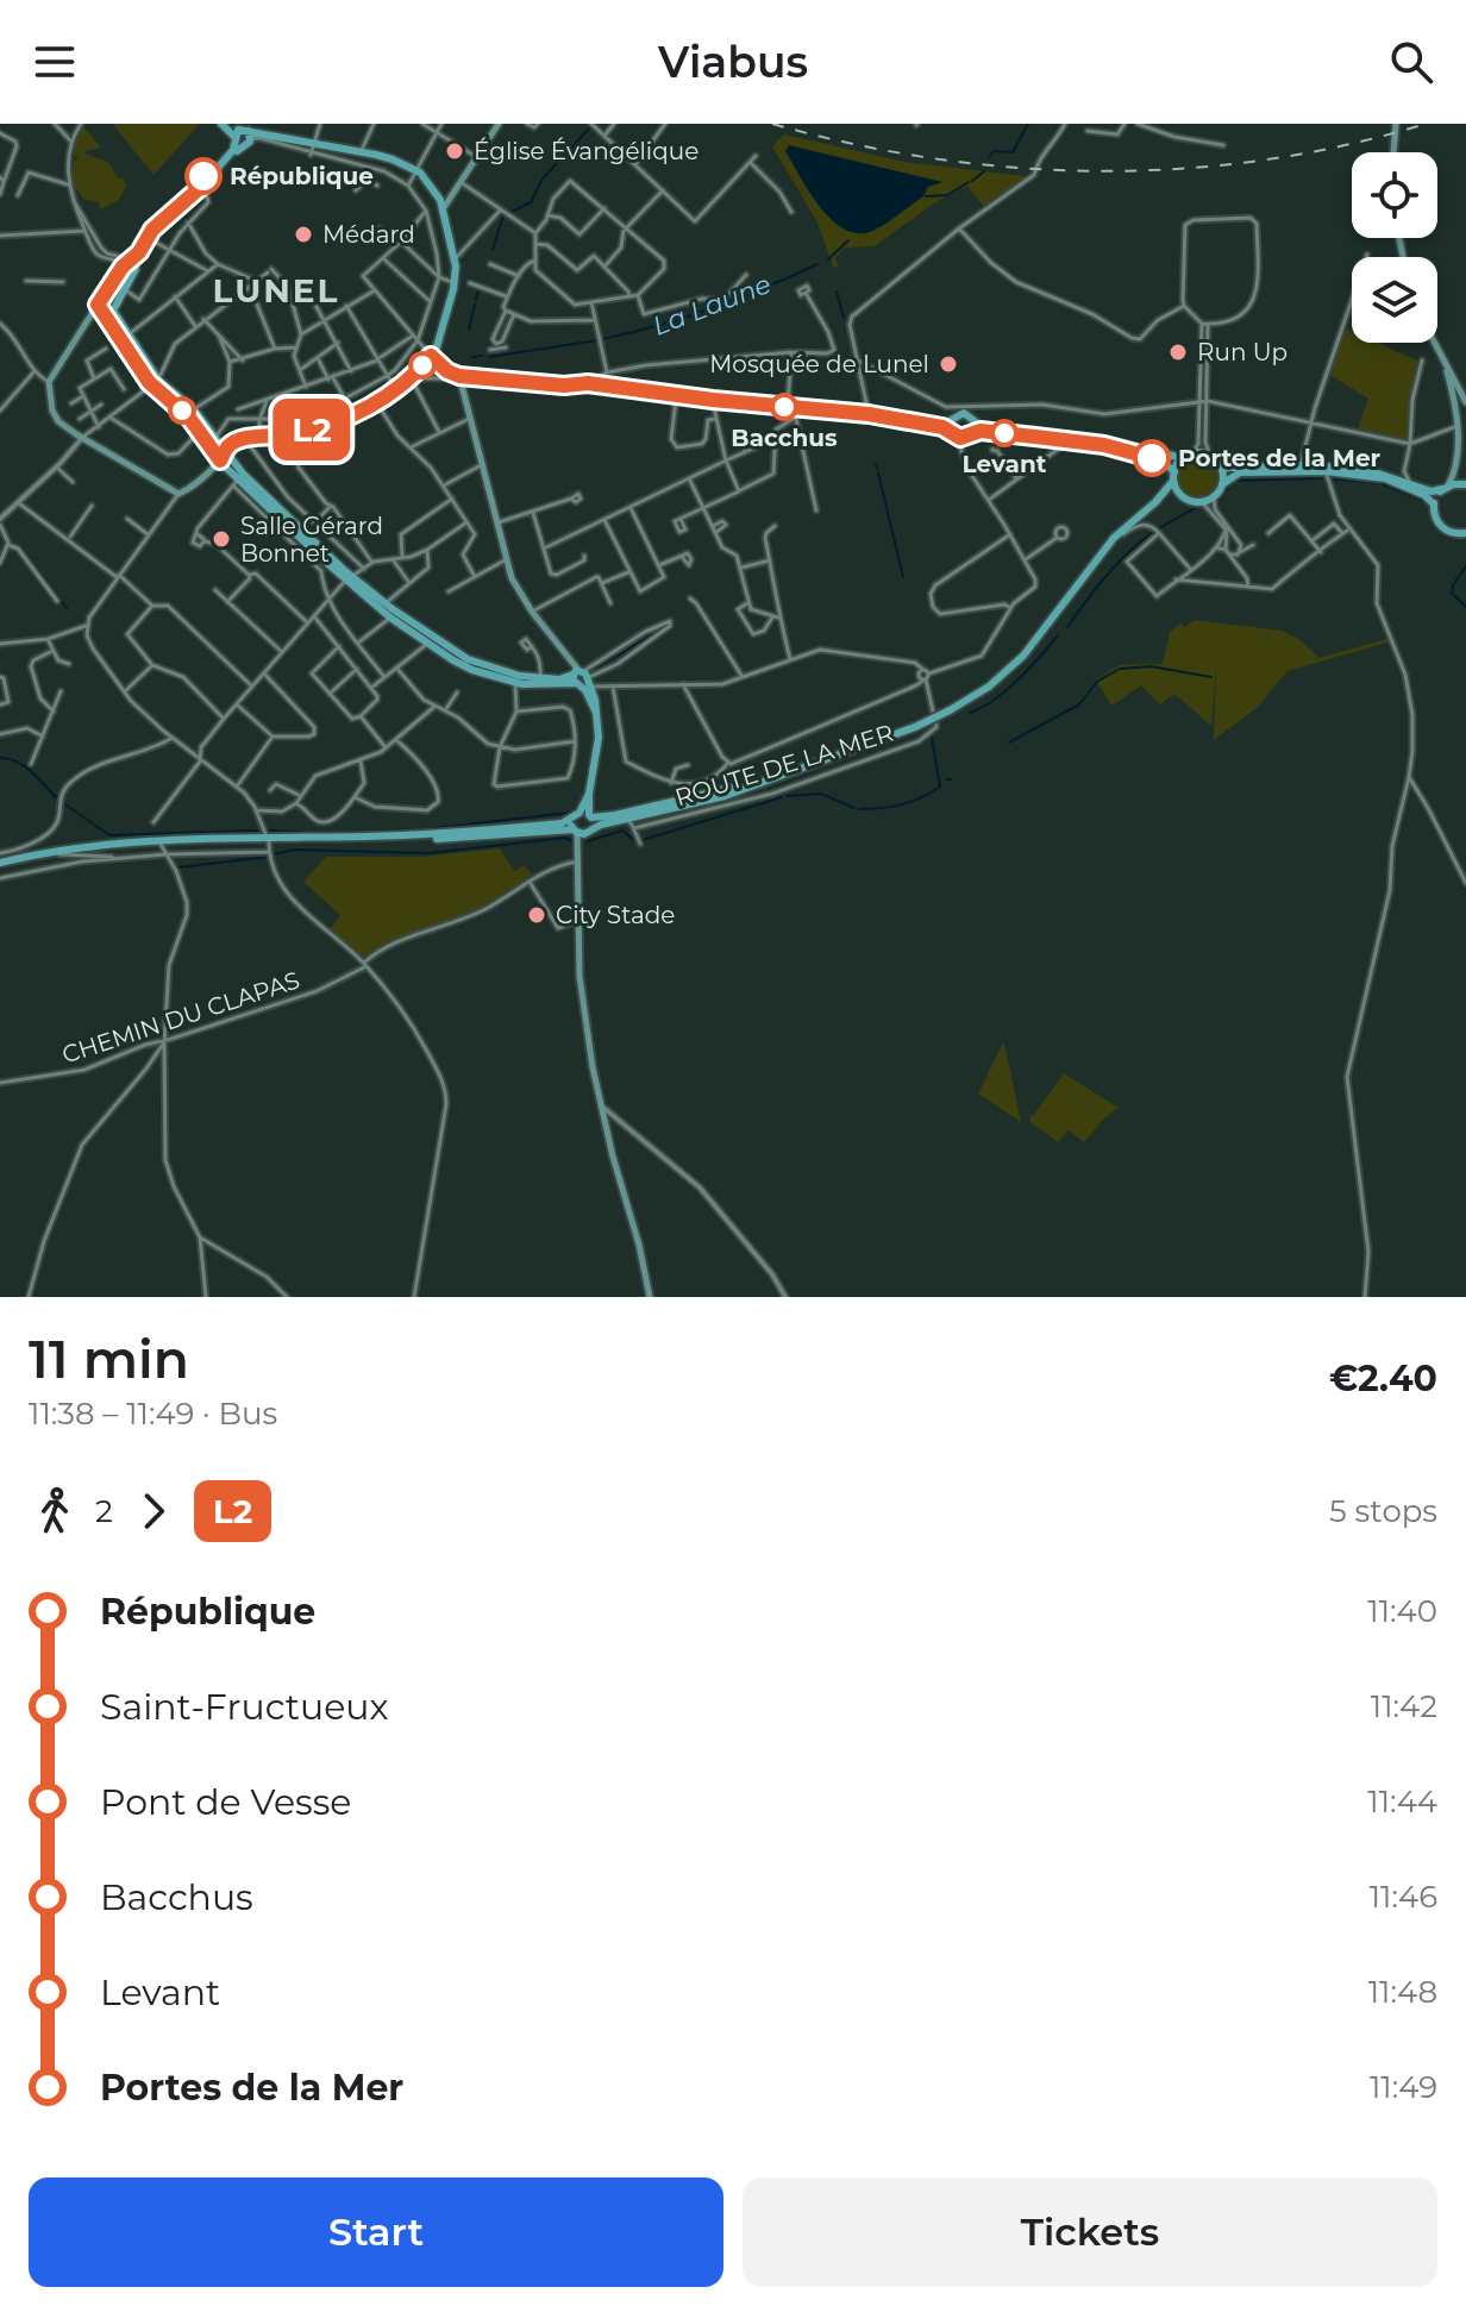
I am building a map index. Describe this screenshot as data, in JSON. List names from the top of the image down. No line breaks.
{"streets":{"main road":["ROUTE DE LA MER"],"street":["CHEMIN DU CLAPAS"]},"districts":["LUNEL"],"water":["La Laune"],"places":["Église Évangélique","République","Médard","Run Up","Mosquée de Lunel","Bacchus","Levant","Portes de la Mer","Salle Gérard Bonnet","City Stade"],"lines":["bus line L2"],"page":{"header":"Viabus","on_map":"L2","heading":["11 min","11:38 – 11:49 · Bus","€2.40"],"legs":["2","L2","5 stops"],"list":[{"name":"République","value":"11:40"},{"name":"Saint-Fructueux","value":"11:42"},{"name":"Pont de Vesse","value":"11:44"},{"name":"Bacchus","value":"11:46"},{"name":"Levant","value":"11:48"},{"name":"Portes de la Mer","value":"11:49"}],"buttons":["Start","Tickets"]}}
